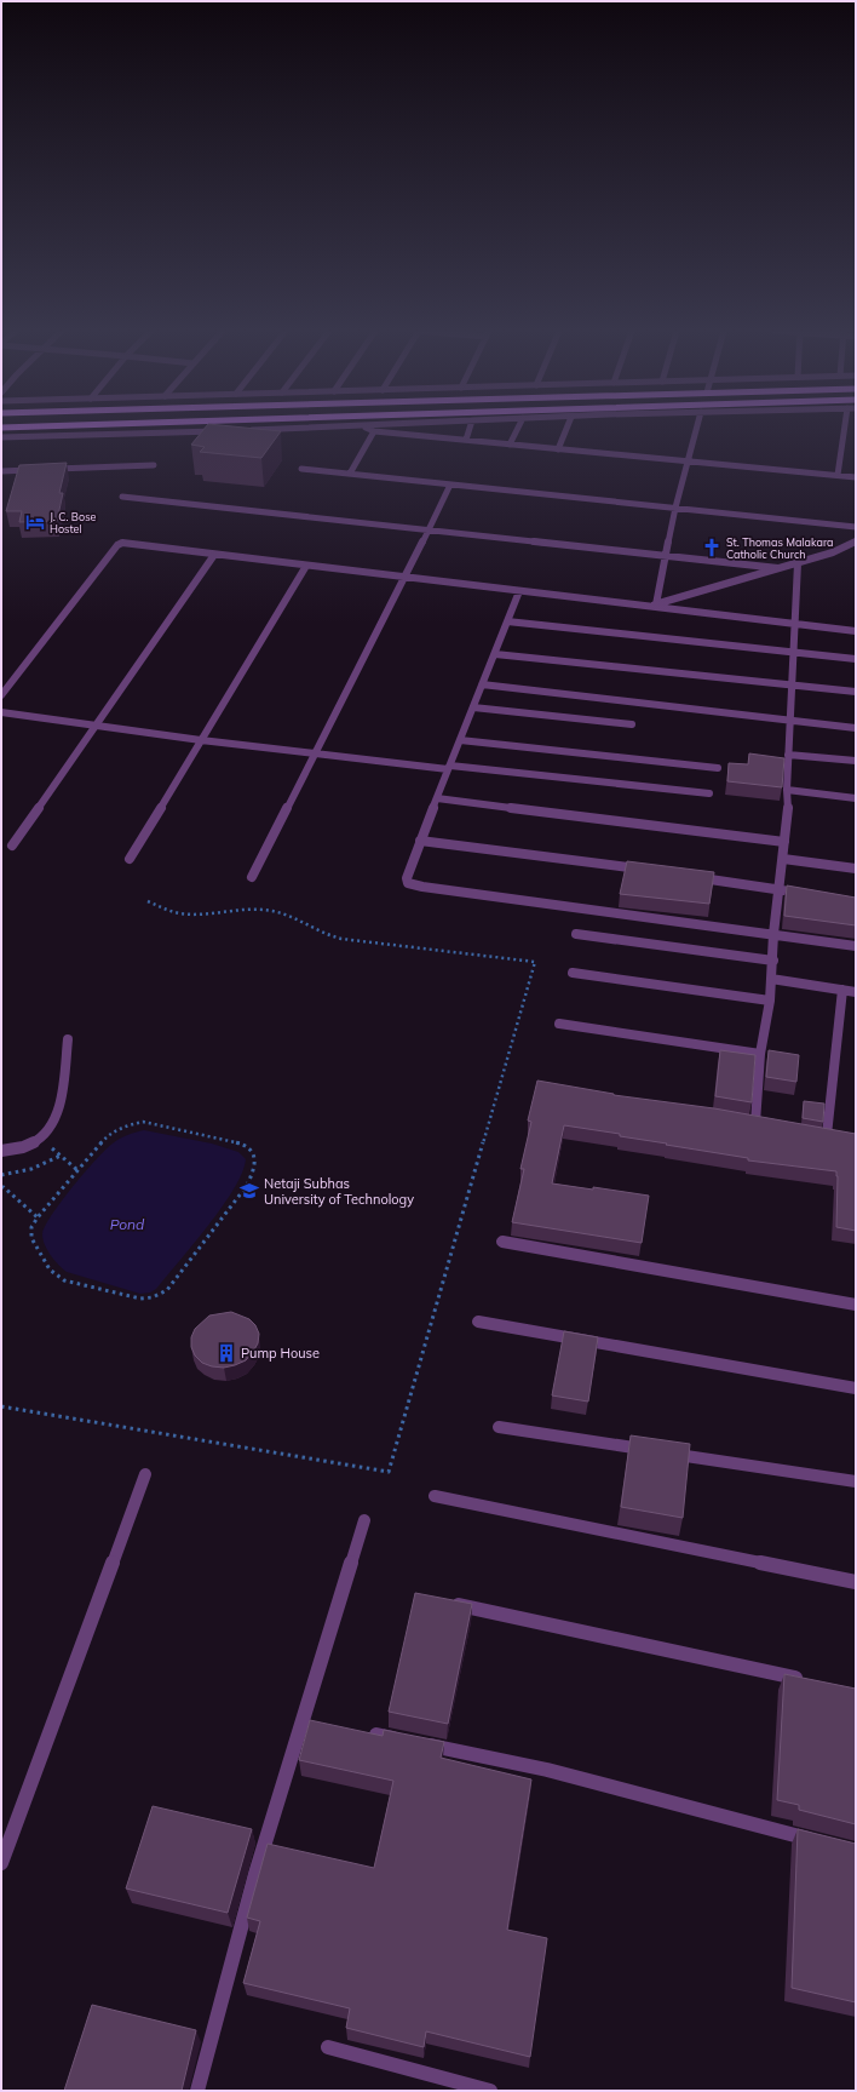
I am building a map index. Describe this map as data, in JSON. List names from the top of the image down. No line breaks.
{"water":["Pond"],"places":{"hotel":["J. C. Bose Hostel"],"church":["St. Thomas Malakara Catholic Church"],"school or university":["Netaji Subhas University of Technology"],"building":["Pump House"]}}
